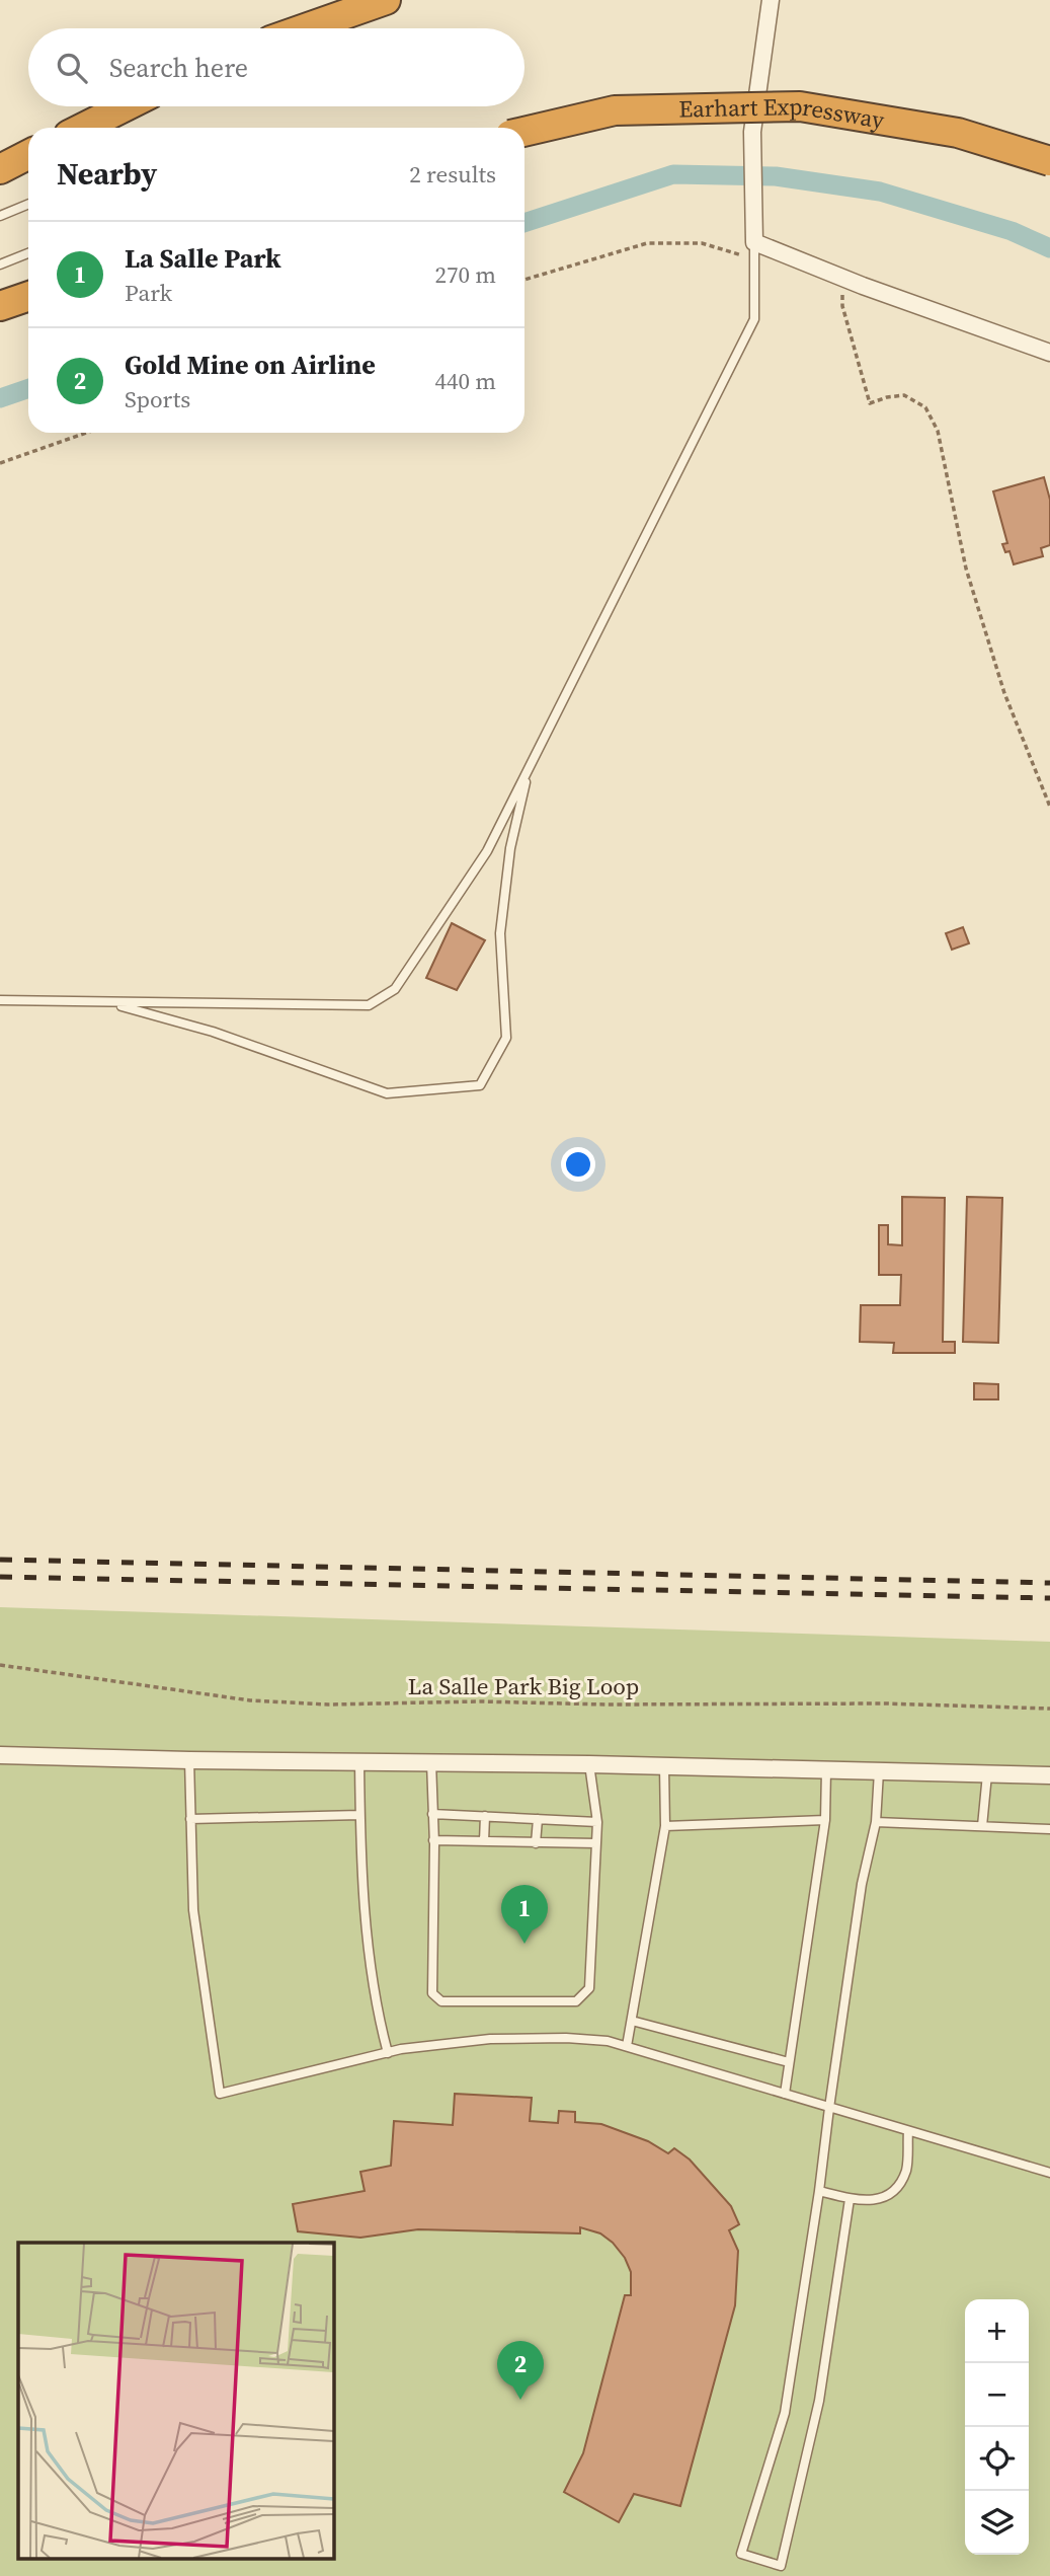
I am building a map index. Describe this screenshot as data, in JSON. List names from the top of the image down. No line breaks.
{"streets":{"highway":["Earhart Expressway"],"path":["La Salle Park Big Loop"]},"page":{"search":"Search here","heading":["Nearby","2 results"],"list":[{"mark":"1","name":"La Salle Park","note":"Park","value":"270 m"},{"mark":"2","name":"Gold Mine on Airline","note":"Sports","value":"440 m"}],"pins":["1","2"],"map_buttons":["+","−"]}}
